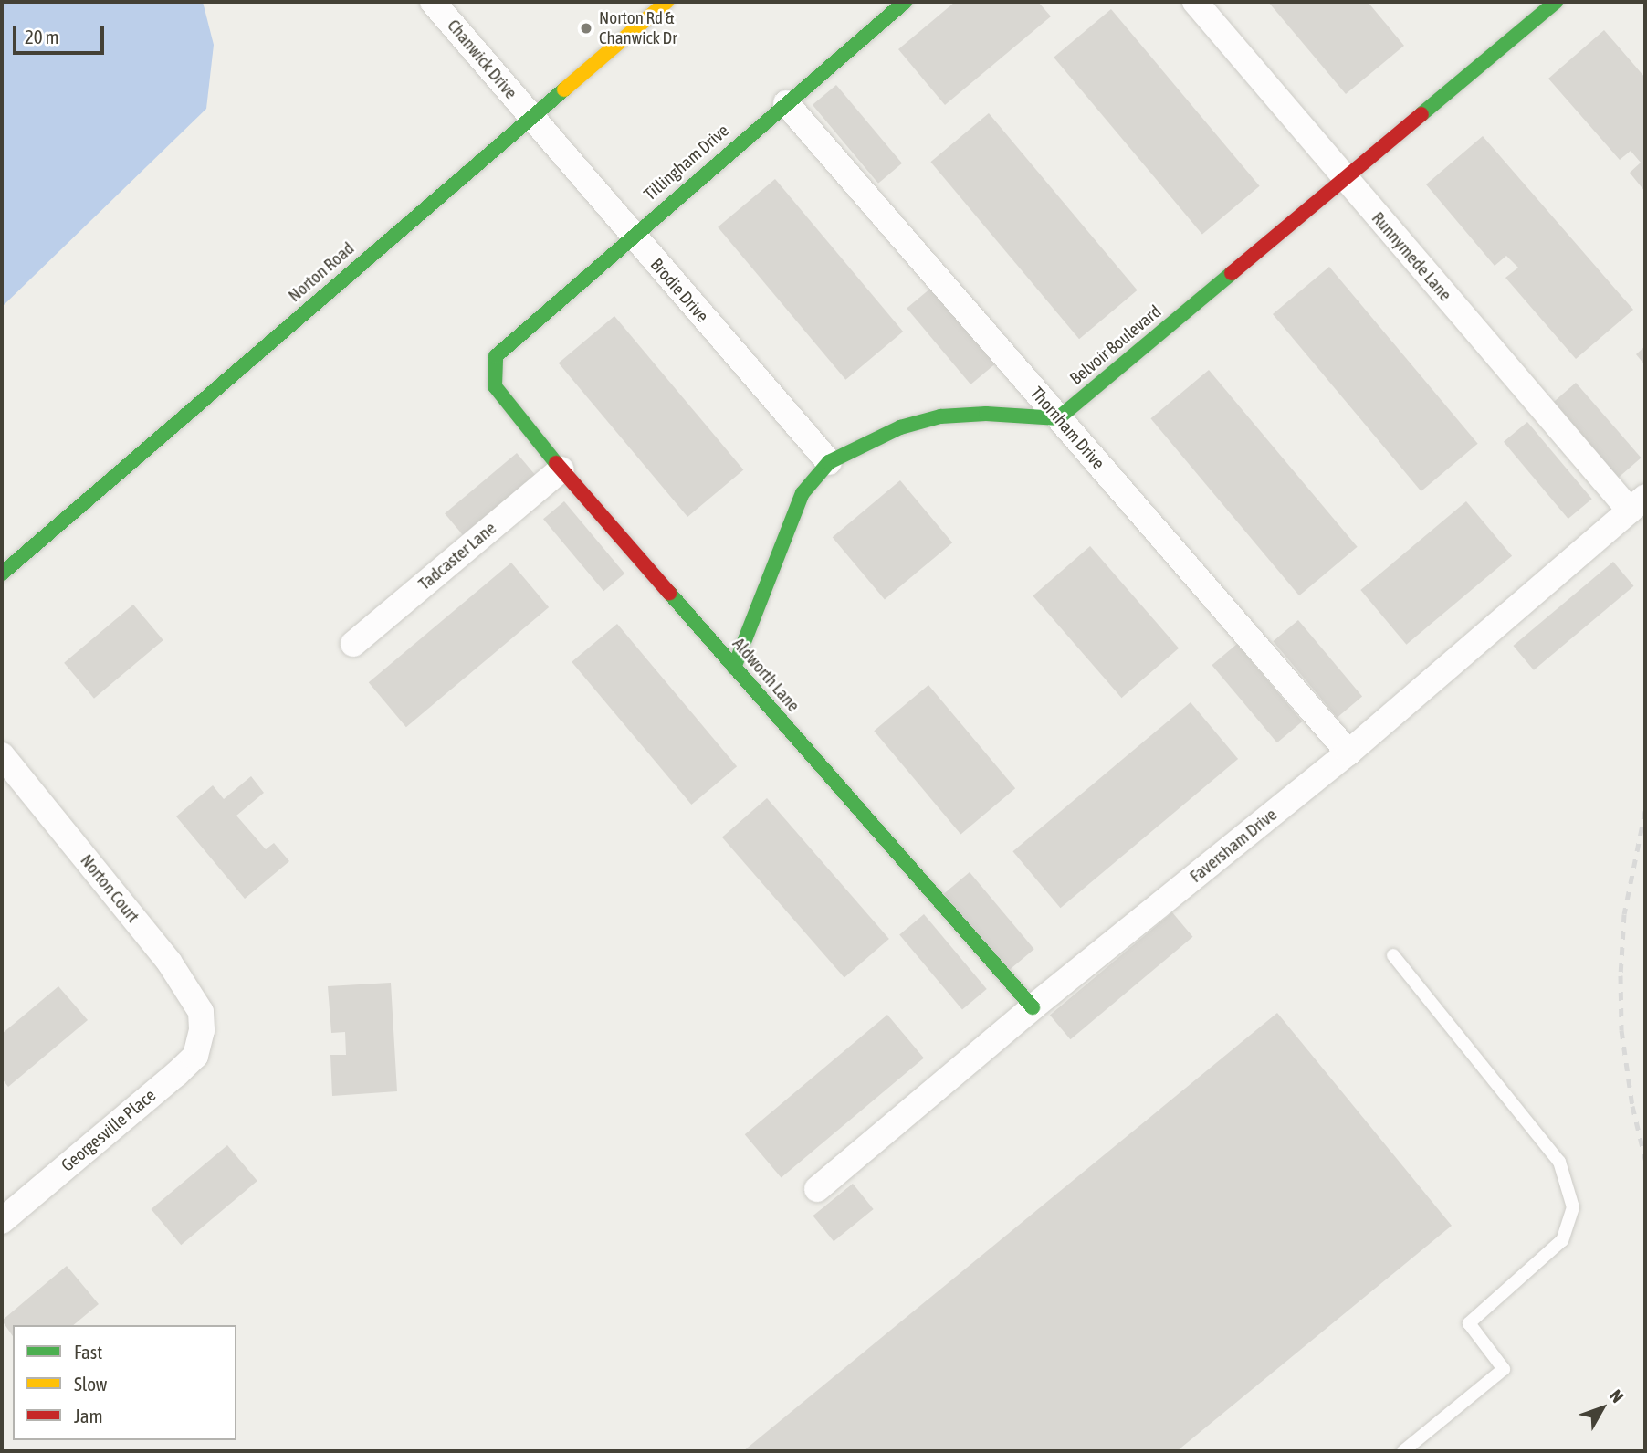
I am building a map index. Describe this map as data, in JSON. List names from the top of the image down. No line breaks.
{"streets":{"street":["Chanwick Drive","Tillingham Drive","Runnymede Lane","Norton Road","Brodie Drive","Belvoir Boulevard","Thornham Drive","Tadcaster Lane","Aldworth Lane","Faversham Drive","Norton Court","Georgesville Place"]},"crossings":[["Chanwick Drive","Norton Road"],["Chanwick Drive","Brodie Drive"],["Tillingham Drive","Brodie Drive"],["Tillingham Drive","Thornham Drive"],["Tillingham Drive","Aldworth Lane"],["Runnymede Lane","Belvoir Boulevard"],["Runnymede Lane","Faversham Drive"],["Norton Road","Brodie Drive"],["Belvoir Boulevard","Thornham Drive"],["Thornham Drive","Faversham Drive"],["Tadcaster Lane","Aldworth Lane"],["Aldworth Lane","Faversham Drive"],["Norton Court","Georgesville Place"]],"places":["Norton Rd & Chanwick Dr"],"legend":["Fast","Slow","Jam"],"scale_bar":"20 m","north":"top right"}
